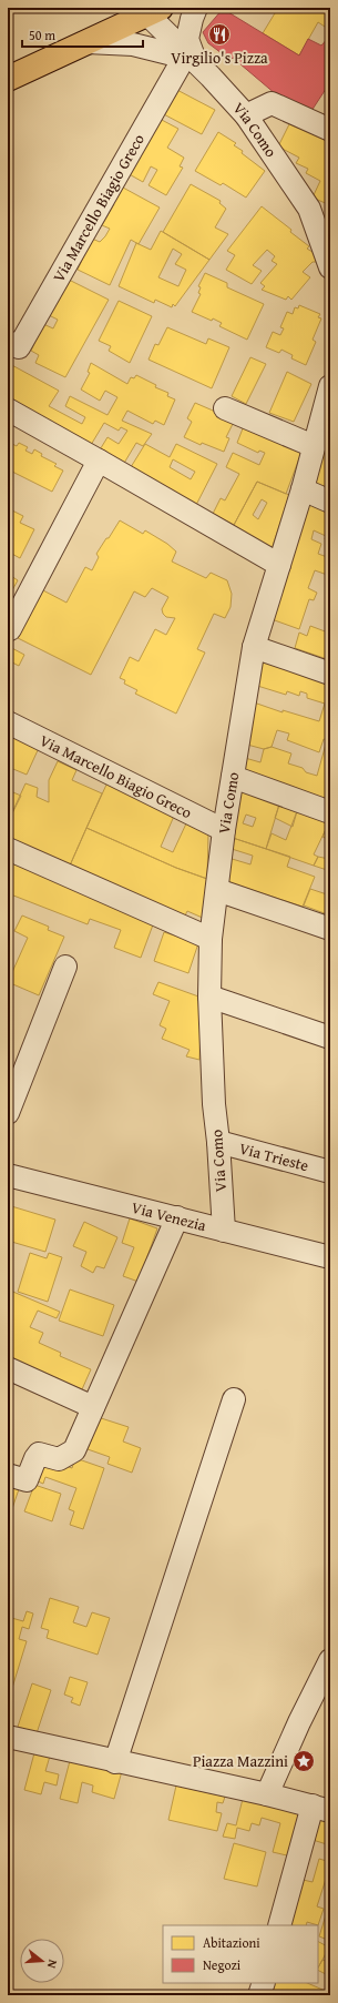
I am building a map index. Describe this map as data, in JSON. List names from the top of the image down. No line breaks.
{"streets":{"street":["Via Como","Via Marcello Biagio Greco","Via Trieste","Via Venezia"]},"crossings":[["Via Como","Via Marcello Biagio Greco"],["Via Como","Via Trieste"],["Via Como","Via Venezia"]],"places":{"restaurant":["Virgilio's Pizza"],"place":["Piazza Mazzini"]},"legend":["Abitazioni","Negozi"],"scale_bar":"50 m","north":"right"}
